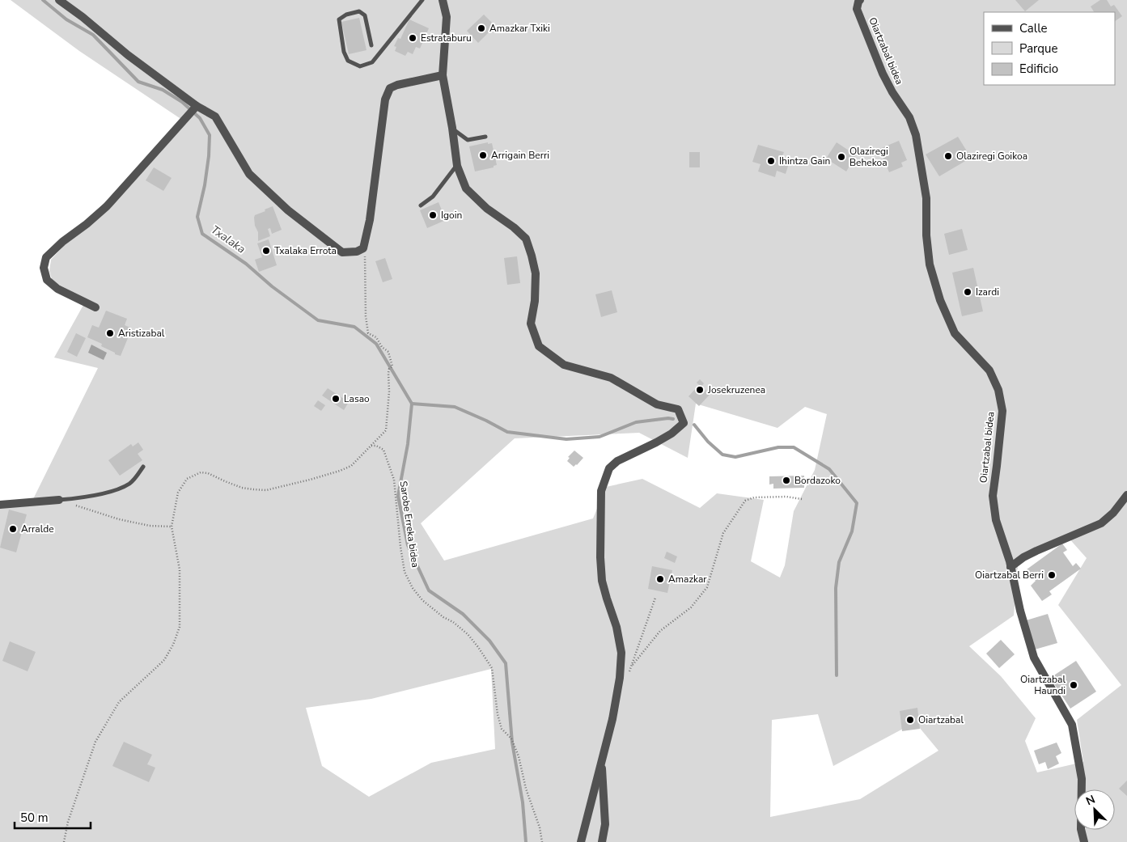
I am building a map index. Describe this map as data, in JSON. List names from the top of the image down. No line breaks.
{"streets":{"street":["Oiartzabal bidea"],"path":["Sarobe Erreka bidea"]},"water":["Txalaka"],"places":["Amazkar Txiki","Estrataburu","Arrigain Berri","Olaziregi Goikoa","Olaziregi Behekoa","Ihintza Gain","Igoin","Txalaka Errota","Izardi","Aristizabal","Josekruzenea","Lasao","Bordazoko","Arralde","Oiartzabal Berri","Amazkar","Oiartzabal Haundi","Oiartzabal"],"legend":["Calle","Parque","Edificio"],"scale_bar":"50 m","north":"top left"}
